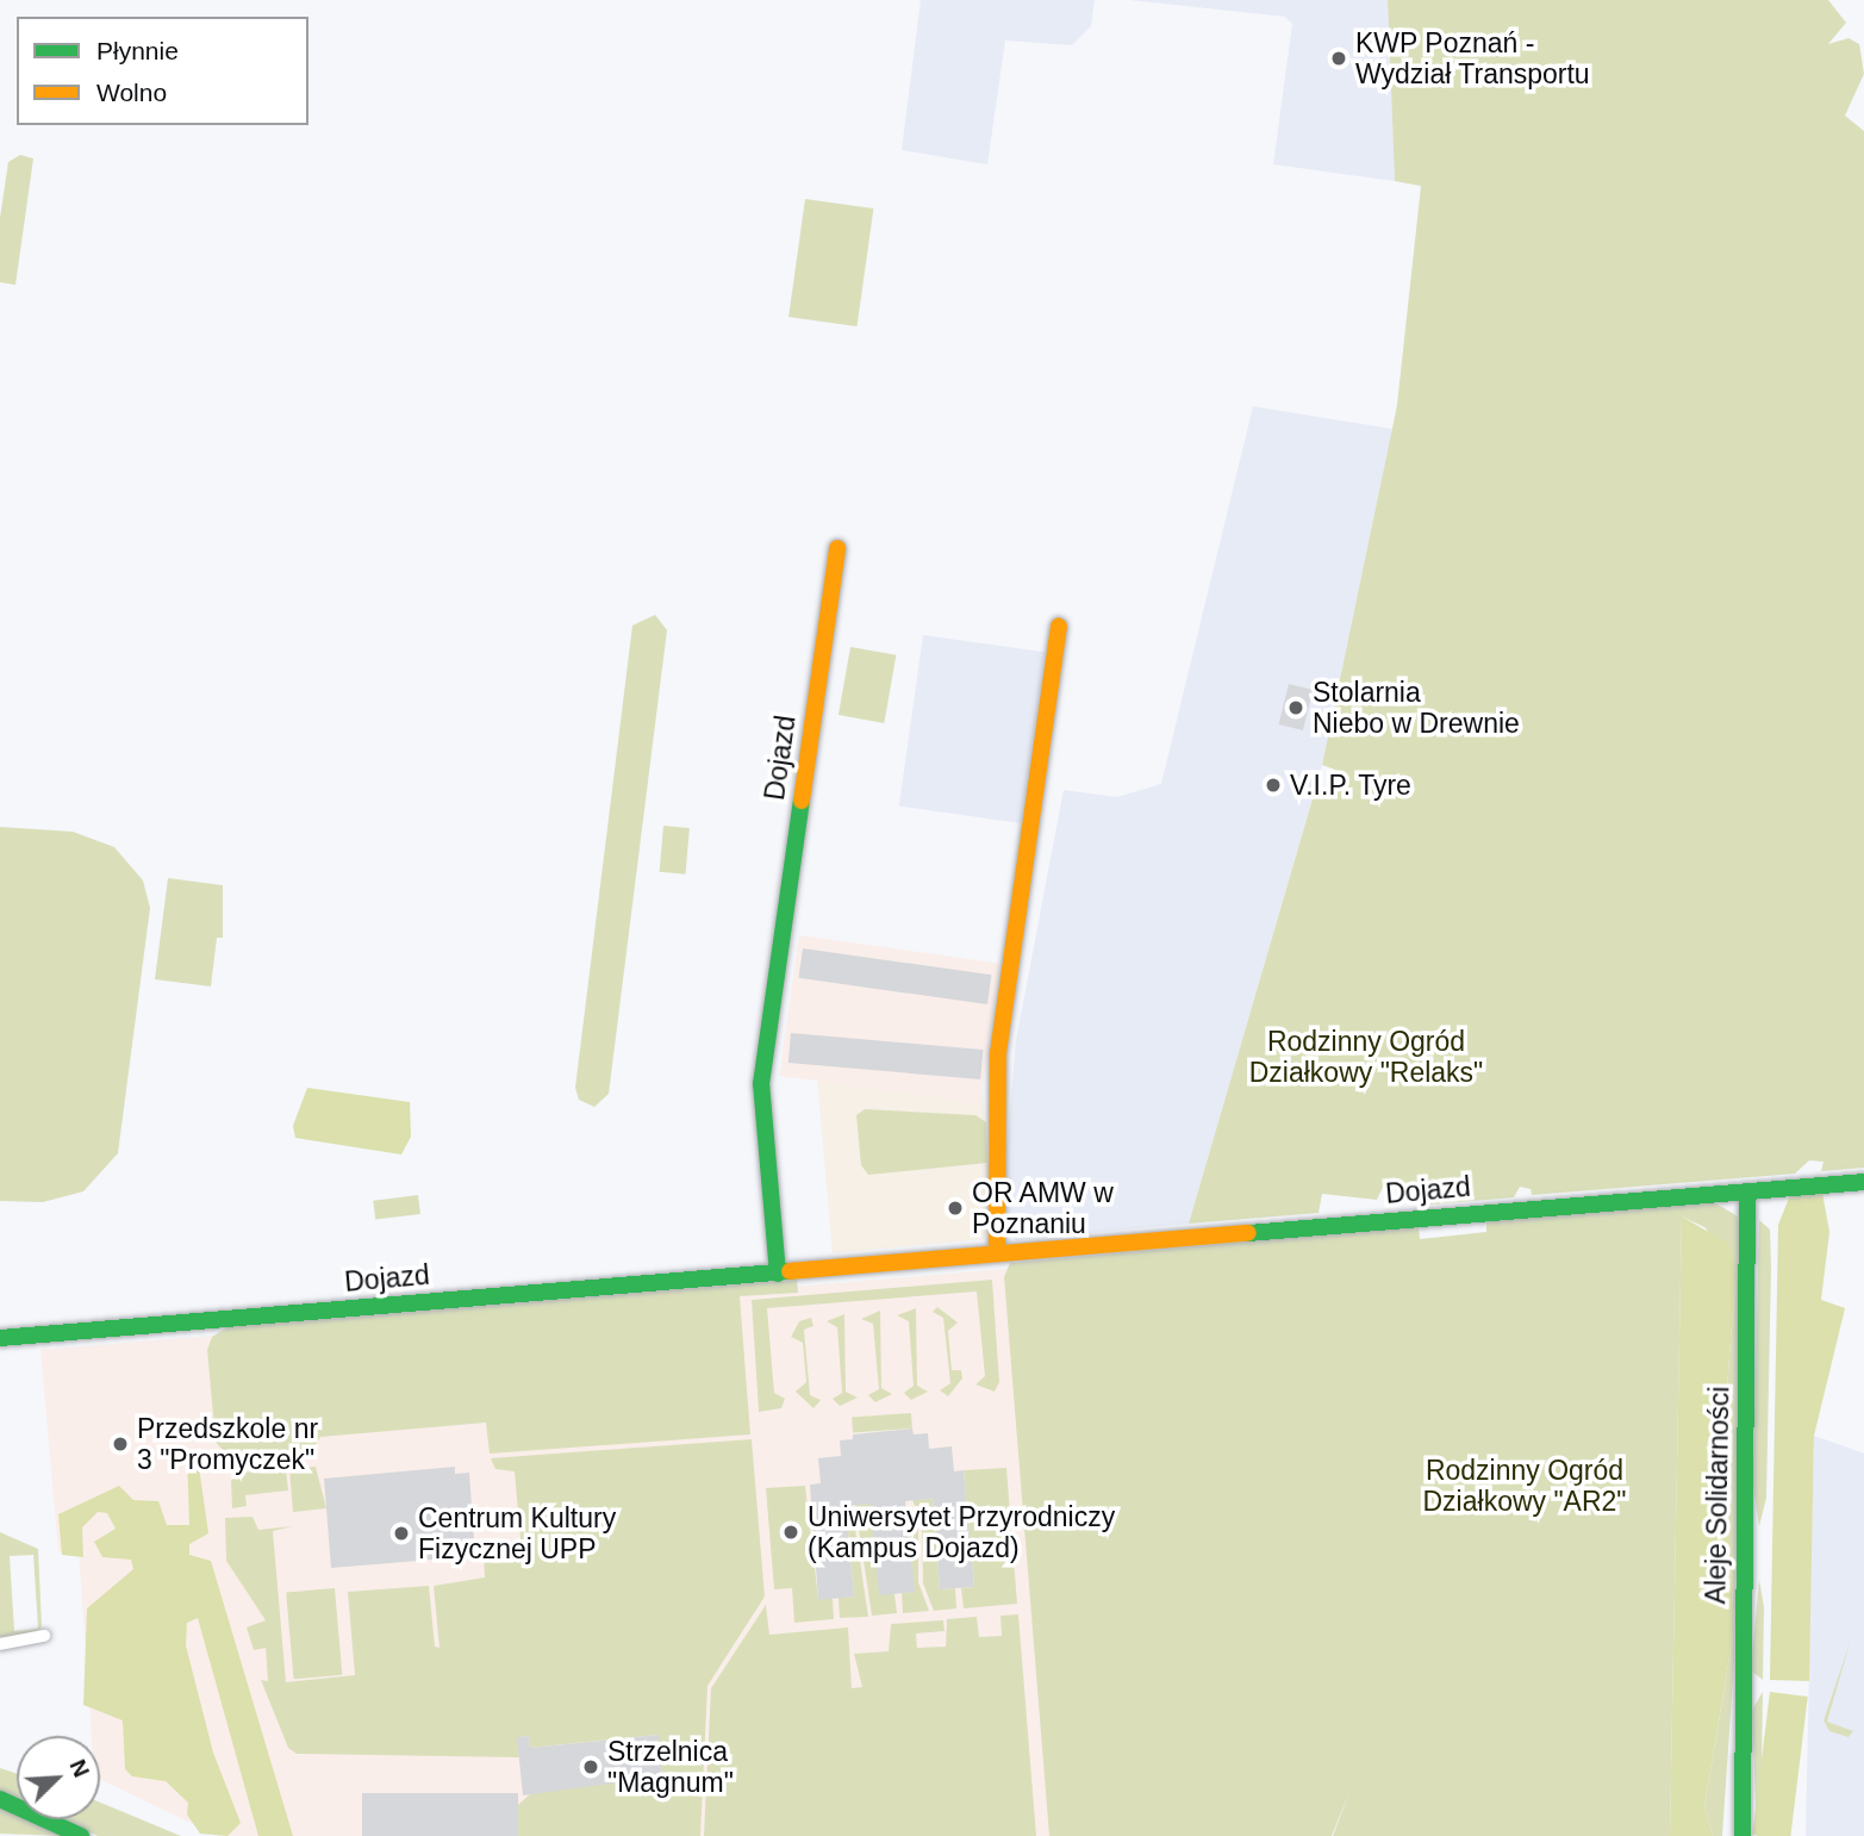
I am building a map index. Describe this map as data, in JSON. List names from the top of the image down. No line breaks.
{"streets":{"street":["Dojazd","Aleje Solidarności"]},"crossings":[["Dojazd","Aleje Solidarności"]],"parks":["Rodzinny Ogród Działkowy \"Relaks\"","Rodzinny Ogród Działkowy \"AR2\""],"places":["KWP Poznań - Wydział Transportu","Stolarnia Niebo w Drewnie","V.I.P. Tyre","OR AMW w Poznaniu","Przedszkole nr 3 \"Promyczek\"","Uniwersytet Przyrodniczy (Kampus Dojazd)","Centrum Kultury Fizycznej UPP","Strzelnica \"Magnum\""],"legend":["Płynnie","Wolno"],"north":"top right"}
